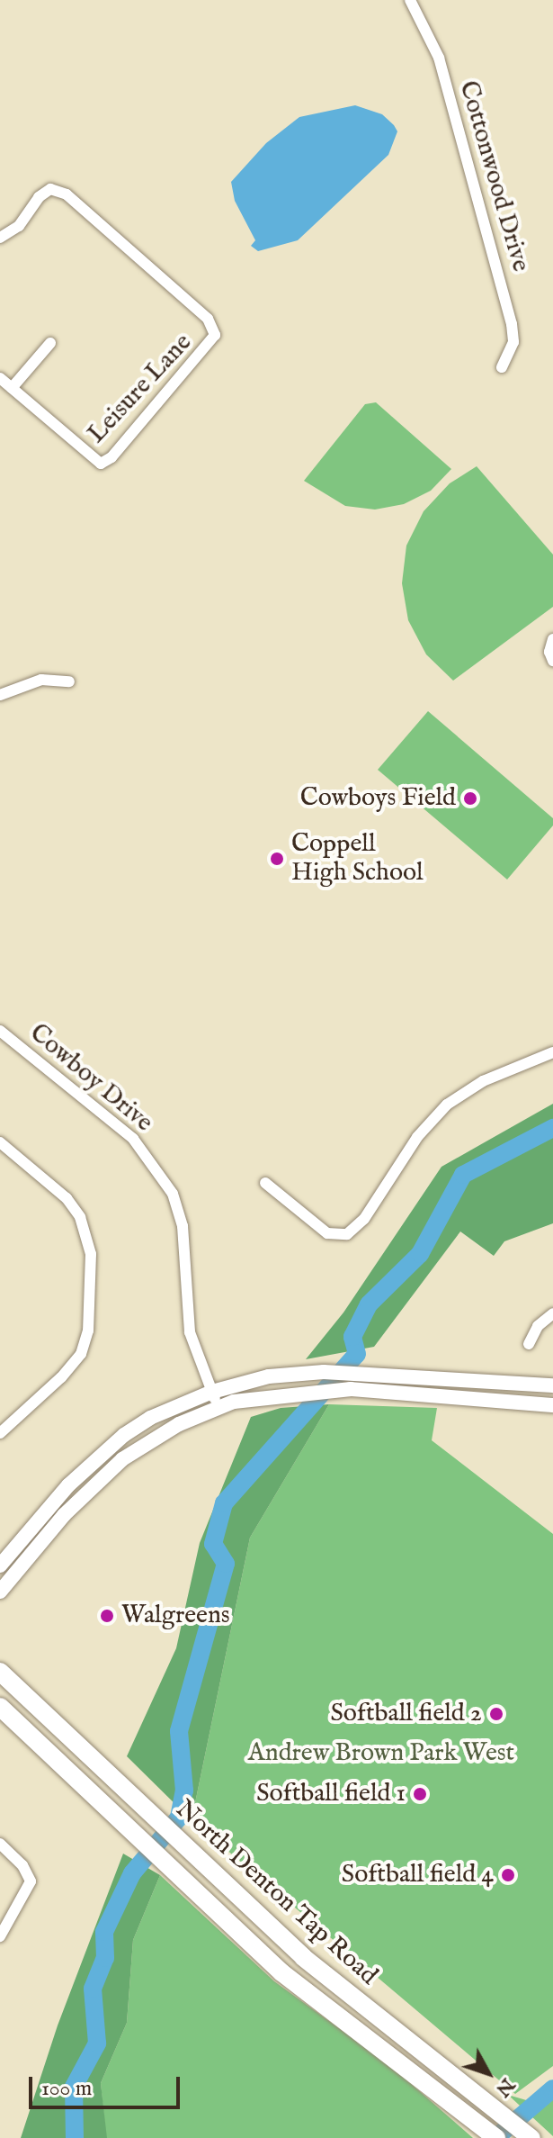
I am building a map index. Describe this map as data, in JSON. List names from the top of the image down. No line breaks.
{"streets":{"main road":["North Denton Tap Road"],"street":["Cottonwood Drive","Leisure Lane","Cowboy Drive"]},"parks":["Andrew Brown Park West"],"places":["Cowboys Field","Coppell High School","Walgreens","Softball field 2","Softball field 1","Softball field 4"],"scale_bar":"100 m","north":"bottom right"}
